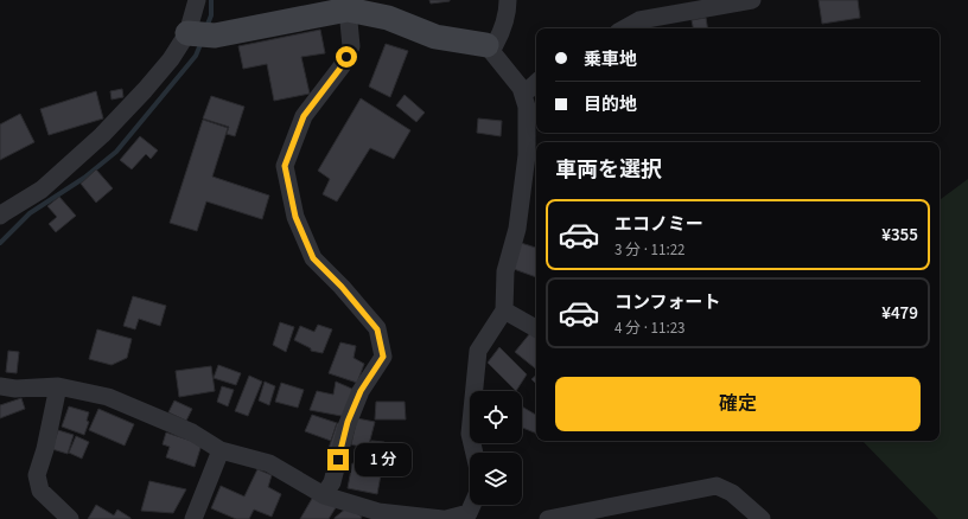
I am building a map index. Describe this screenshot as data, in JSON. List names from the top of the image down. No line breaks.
{"page":{"banner":["乗車地","目的地"],"heading":"車両を選択","list":[{"name":"エコノミー","note":"3 分 · 11:22","value":"¥355"},{"name":"コンフォート","note":"4 分 · 11:23","value":"¥479"}],"buttons":"確定","bubble":"1 分"}}
